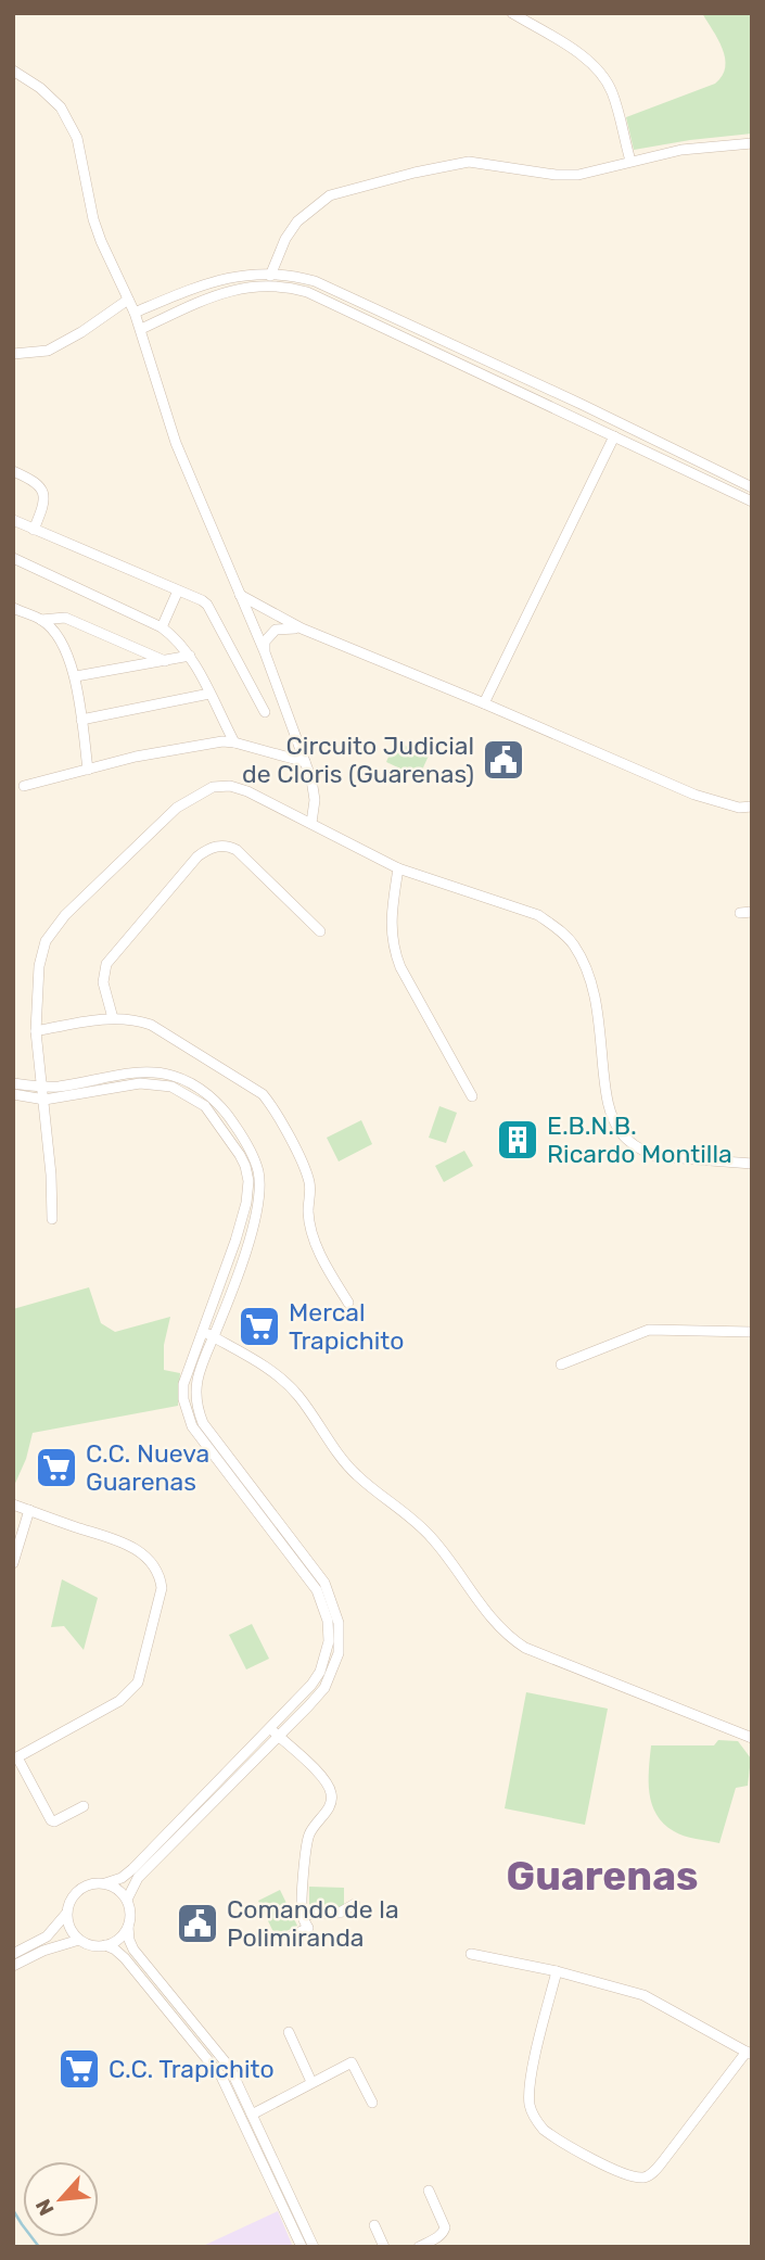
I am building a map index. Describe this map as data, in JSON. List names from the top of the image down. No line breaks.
{"districts":["Guarenas"],"places":{"public building":["Circuito Judicial de Cloris (Guarenas)","Comando de la Polimiranda"],"building":["E.B.N.B. Ricardo Montilla"],"supermarket":["Mercal Trapichito","C.C. Nueva Guarenas","C.C. Trapichito"]},"north":"bottom left"}
